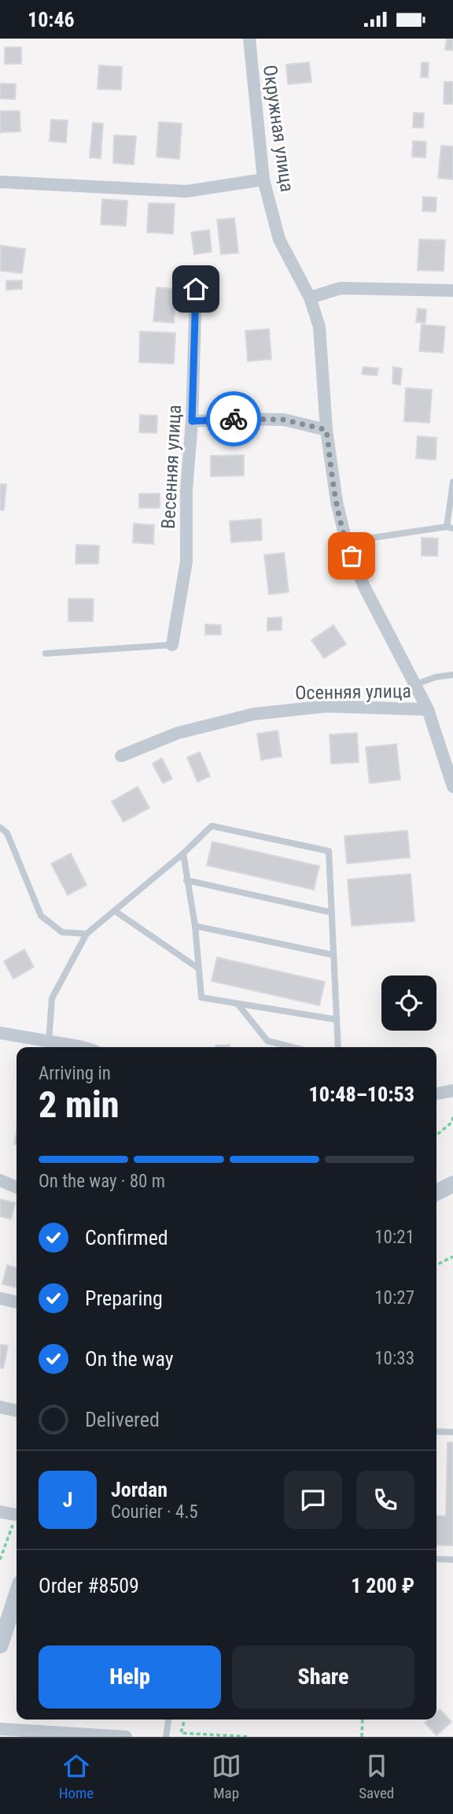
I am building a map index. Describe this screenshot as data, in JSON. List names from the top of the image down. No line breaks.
{"streets":{"street":["Окружная улица","Весенняя улица","Осенняя улица"]},"crossings":[["Окружная улица","Осенняя улица"]],"page":{"status":"10:46","heading":["2 min","Arriving in","10:48–10:53"],"panel":["Jordan","Courier · 4.5","Order #8509","1 200 ₽"],"bar":"On the way · 80 m","list":[["Confirmed","10:21"],["Preparing","10:27"],["On the way","10:33"],"Delivered"],"round":"J","buttons":["Help","Share"],"tabs":["Home","Map","Saved"]}}
